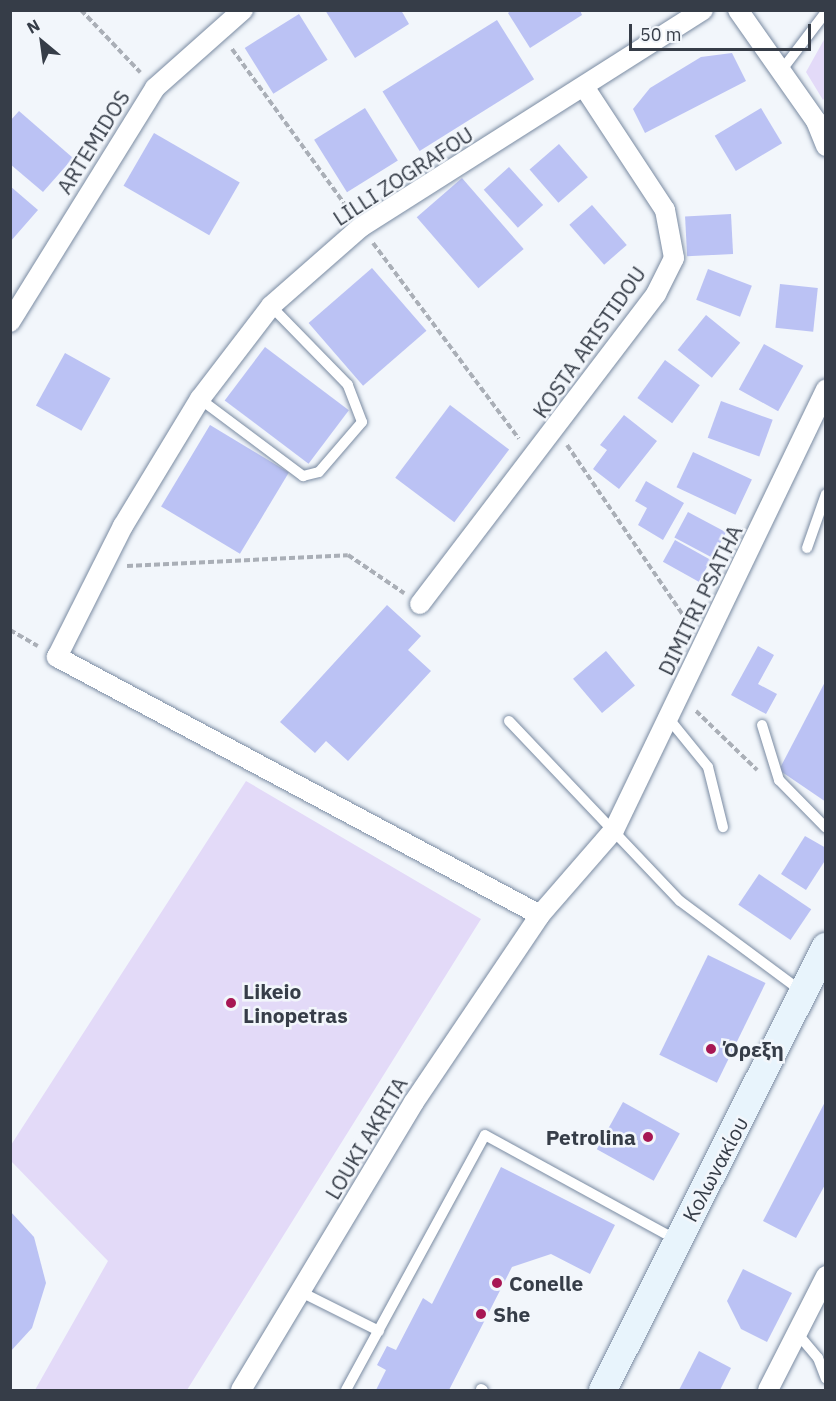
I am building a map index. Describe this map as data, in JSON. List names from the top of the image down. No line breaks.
{"streets":{"main road":["Κολωνακίου"],"street":["ARTEMIDOS","LILLI ZOGRAFOU","KOSTA ARISTIDOU","DIMITRI PSATHA","LOUKI AKRITA"]},"crossings":[["LILLI ZOGRAFOU","KOSTA ARISTIDOU"],["DIMITRI PSATHA","LOUKI AKRITA"]],"places":["Likeio Linopetras","Όρεξη","Petrolina","Conelle","She"],"scale_bar":"50 m","north":"top left"}
